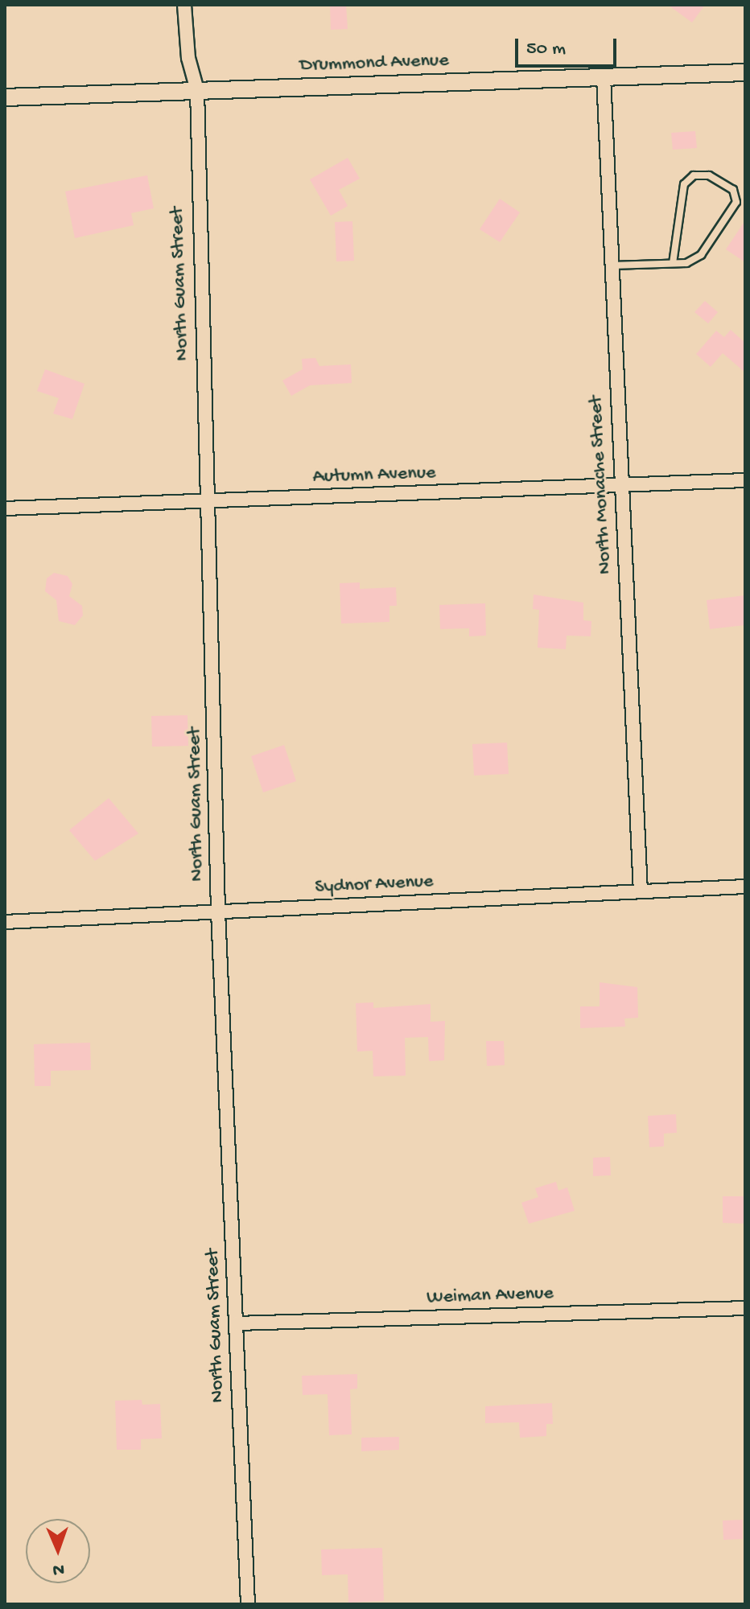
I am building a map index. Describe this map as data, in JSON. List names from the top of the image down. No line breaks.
{"streets":{"street":["Drummond Avenue","North Guam Street","Autumn Avenue","North Monache Street","Sydnor Avenue","Weiman Avenue"]},"crossings":[["Drummond Avenue","North Guam Street"],["Drummond Avenue","North Monache Street"],["North Guam Street","Autumn Avenue"],["North Guam Street","Sydnor Avenue"],["North Guam Street","Weiman Avenue"],["Autumn Avenue","North Monache Street"],["North Monache Street","Sydnor Avenue"]],"scale_bar":"50 m","north":"bottom"}
